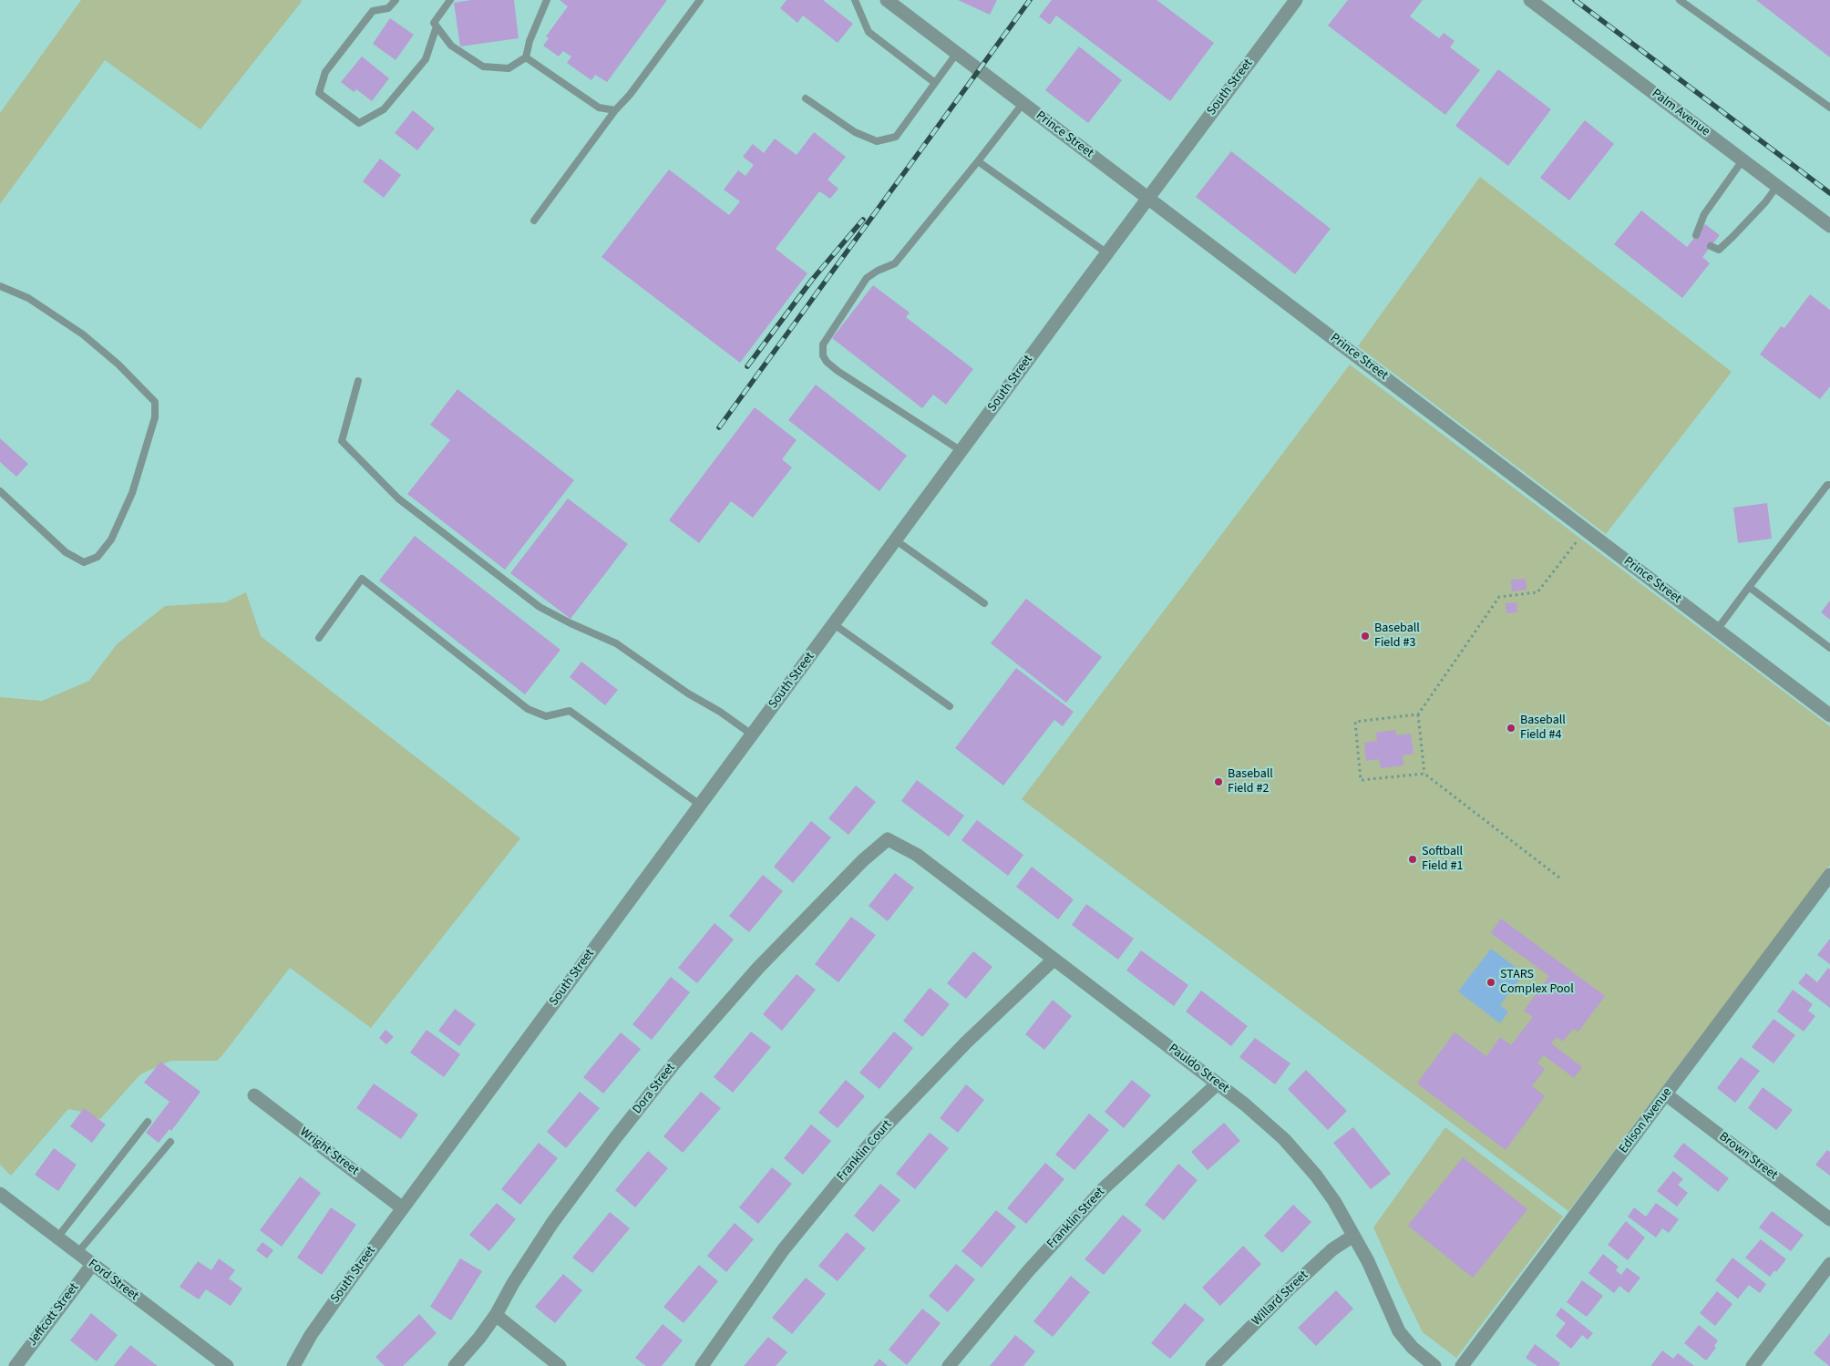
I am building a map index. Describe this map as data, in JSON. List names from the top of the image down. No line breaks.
{"streets":{"street":["South Street","Palm Avenue","Prince Street","Pauldo Street","Dora Street","Edison Avenue","Franklin Court","Wright Street","Brown Street","Franklin Street","Ford Street","Willard Street","Jeffcott Street"]},"crossings":[["South Street","Prince Street"],["South Street","Wright Street"],["Pauldo Street","Dora Street"],["Pauldo Street","Franklin Court"],["Pauldo Street","Franklin Street"],["Pauldo Street","Willard Street"],["Edison Avenue","Brown Street"],["Ford Street","Jeffcott Street"]],"places":["Baseball Field #3","Baseball Field #4","Baseball Field #2","Softball Field #1","STARS Complex Pool"]}
